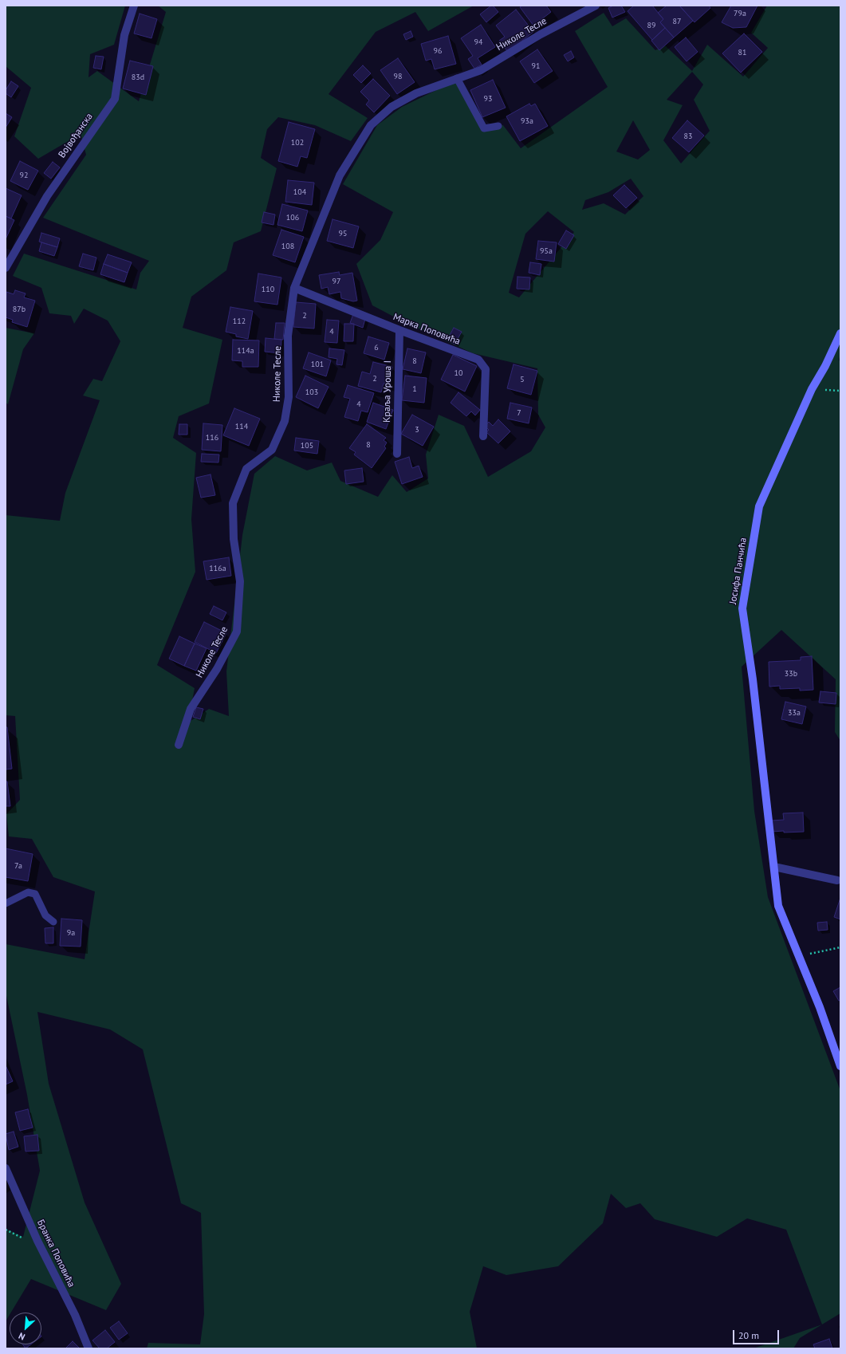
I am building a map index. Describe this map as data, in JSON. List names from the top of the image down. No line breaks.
{"streets":{"street":["Николе Тесле","Војвођанска","Марка Поповића","Краља Уроша I","Јосифа Панчића","Бранка Поповића"]},"crossings":[["Николе Тесле","Марка Поповића"],["Марка Поповића","Краља Уроша I"]],"house_numbers":["79a","87","89","94","96","81","91","98","83d","93","93a","83","102","92","104","106","95","108","95a","97","110","87b","2","112","4","6","114a","8","101","10","2","5","1","103","4","7","114","3","116","8","105","116a","33b","33a","7a","9a"],"scale_bar":"20 m","north":"bottom left"}
